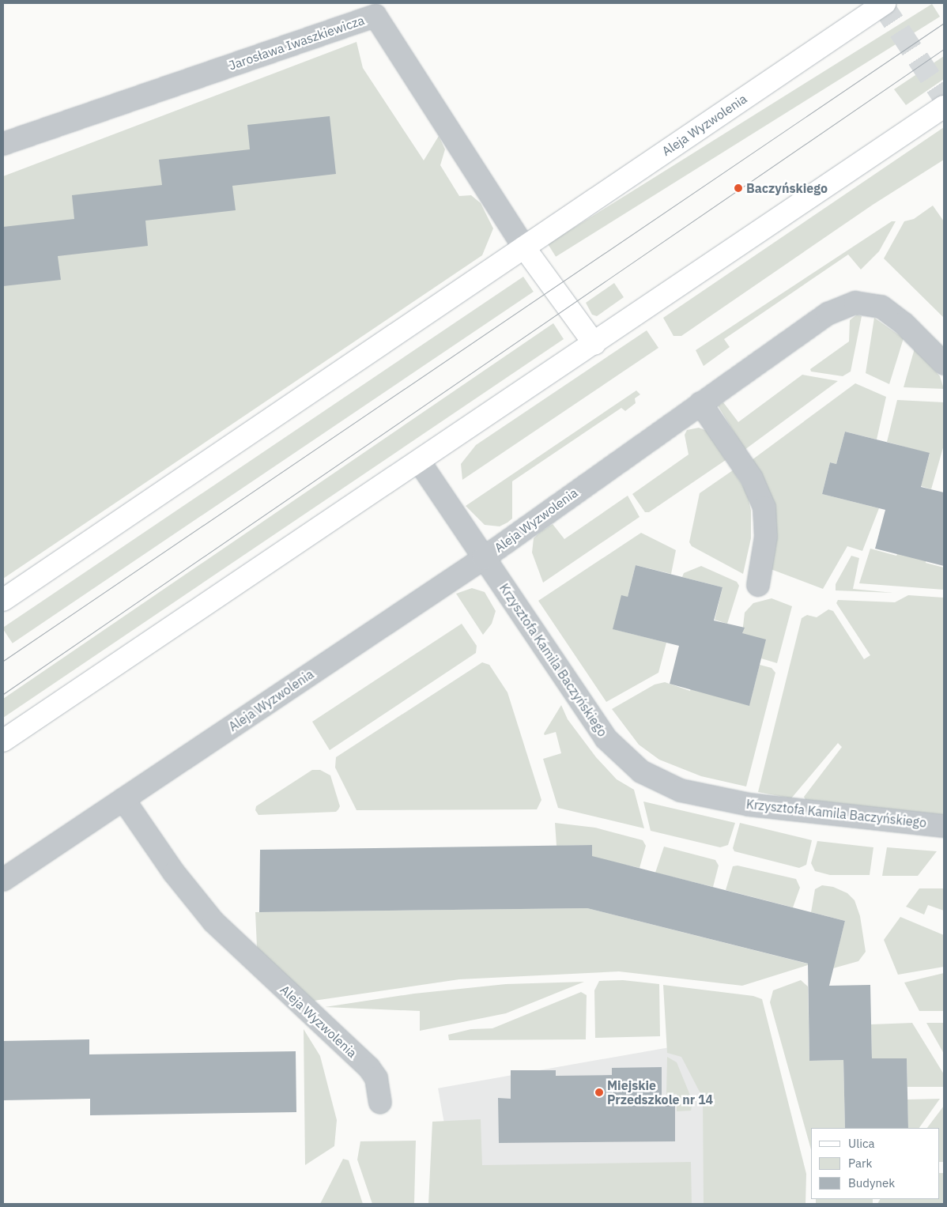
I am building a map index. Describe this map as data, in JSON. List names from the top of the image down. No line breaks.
{"streets":{"main road":["Aleja Wyzwolenia"],"street":["Jarosława Iwaszkiewicza","Krzysztofa Kamila Baczyńskiego"]},"crossings":[["Jarosława Iwaszkiewicza","Aleja Wyzwolenia"],["Aleja Wyzwolenia","Krzysztofa Kamila Baczyńskiego"]],"places":["Baczyńskiego","Miejskie Przedszkole nr 14"],"legend":["Ulica","Park","Budynek"]}
